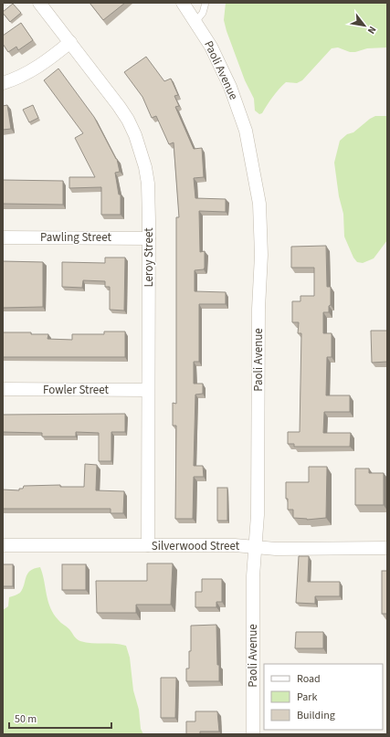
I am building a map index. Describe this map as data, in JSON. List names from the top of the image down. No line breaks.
{"streets":{"street":["Paoli Avenue","Pawling Street","Leroy Street","Fowler Street","Silverwood Street"]},"crossings":[["Paoli Avenue","Silverwood Street"],["Pawling Street","Leroy Street"],["Leroy Street","Fowler Street"],["Leroy Street","Silverwood Street"]],"legend":["Road","Park","Building"],"scale_bar":"50 m","north":"bottom right"}
